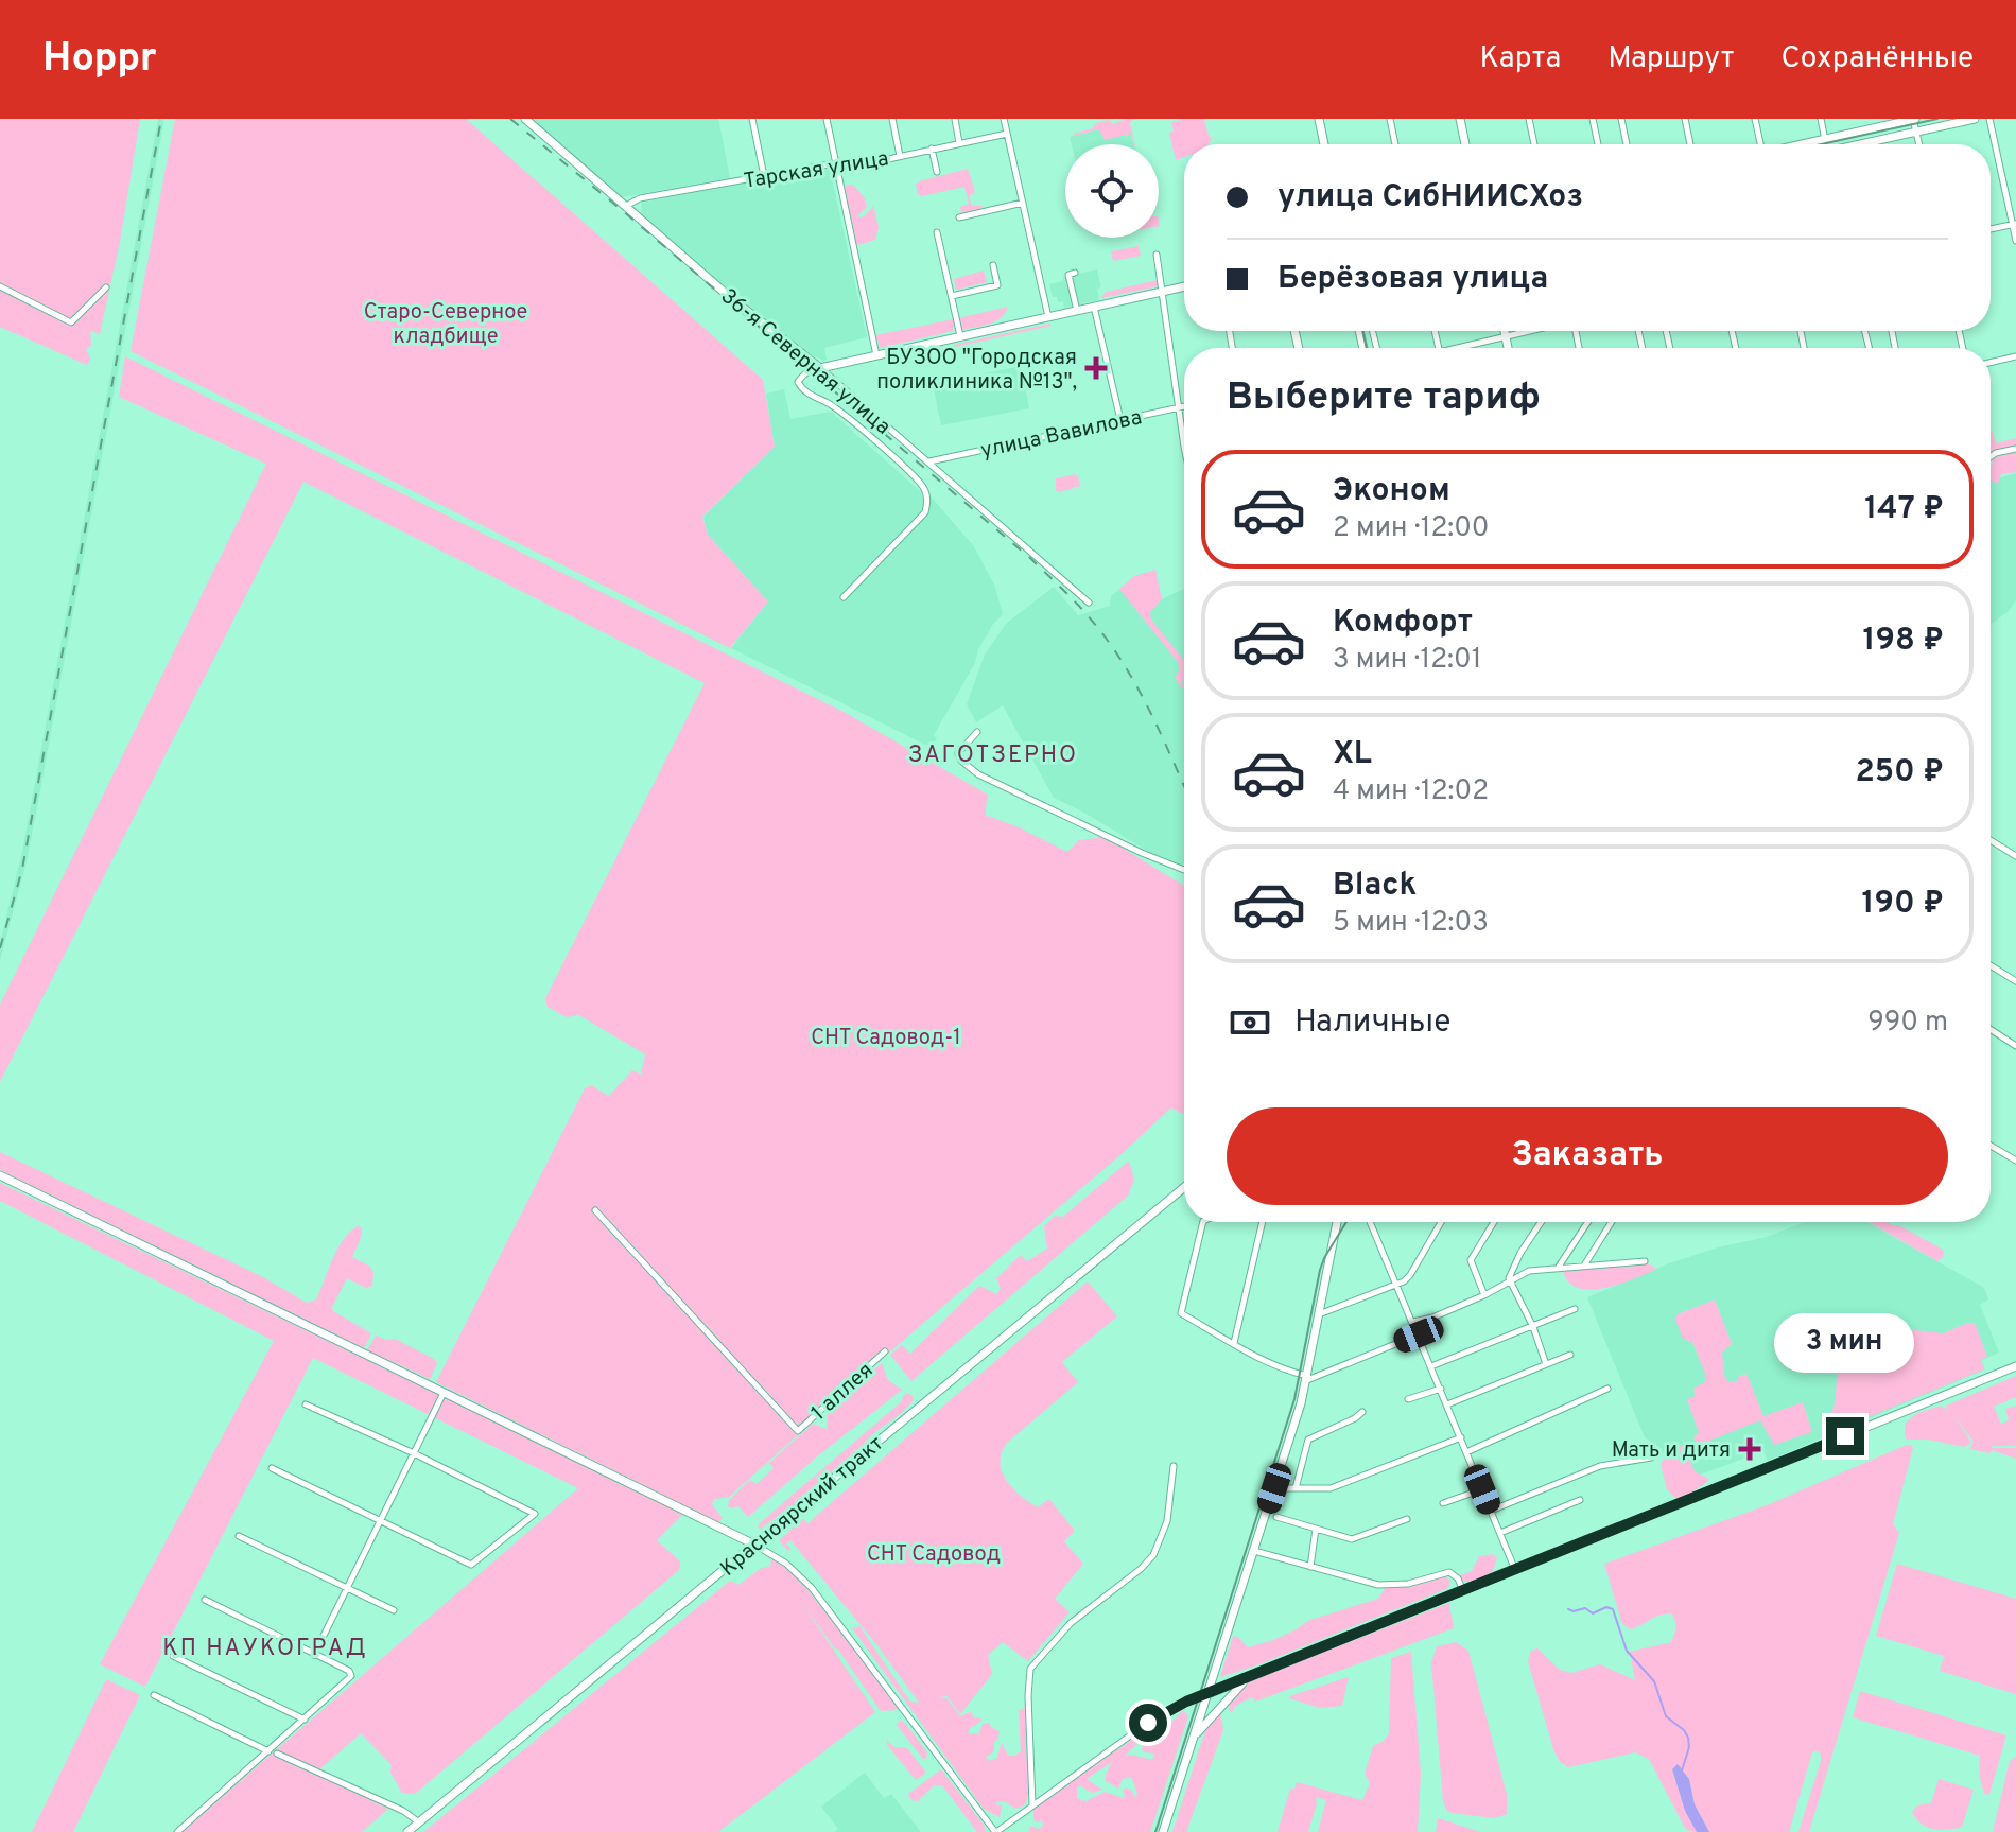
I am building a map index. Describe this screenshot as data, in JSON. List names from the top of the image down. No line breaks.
{"streets":{"main road":["36-я Северная улица","Красноярский тракт"],"street":["Тарская улица","улица Вавилова","1 аллея"]},"crossings":[["Тарская улица","36-я Северная улица"],["36-я Северная улица","улица Вавилова"]],"districts":["ЗАГОТЗЕРНО","КП НАУКОГРАД"],"parks":["Старо-Северное кладбище","СНТ Садовод-1","СНТ Садовод"],"places":{"health":["БУЗОО \"Городская поликлиника №13\",","Мать и дитя"]},"page":{"header":"Hoppr","nav":["Карта","Маршрут","Сохранённые"],"banner":["улица СибНИИСХоз","Берёзовая улица"],"heading":"Выберите тариф","list":[{"name":"Эконом","note":"2 мин · 12:00","value":"147 ₽"},{"name":"Комфорт","note":"3 мин · 12:01","value":"198 ₽"},{"name":"XL","note":"4 мин · 12:02","value":"250 ₽"},{"name":"Black","note":"5 мин · 12:03","value":"190 ₽"}],"pay":["Наличные","990 m"],"buttons":"Заказать","bubble":"3 мин"}}
